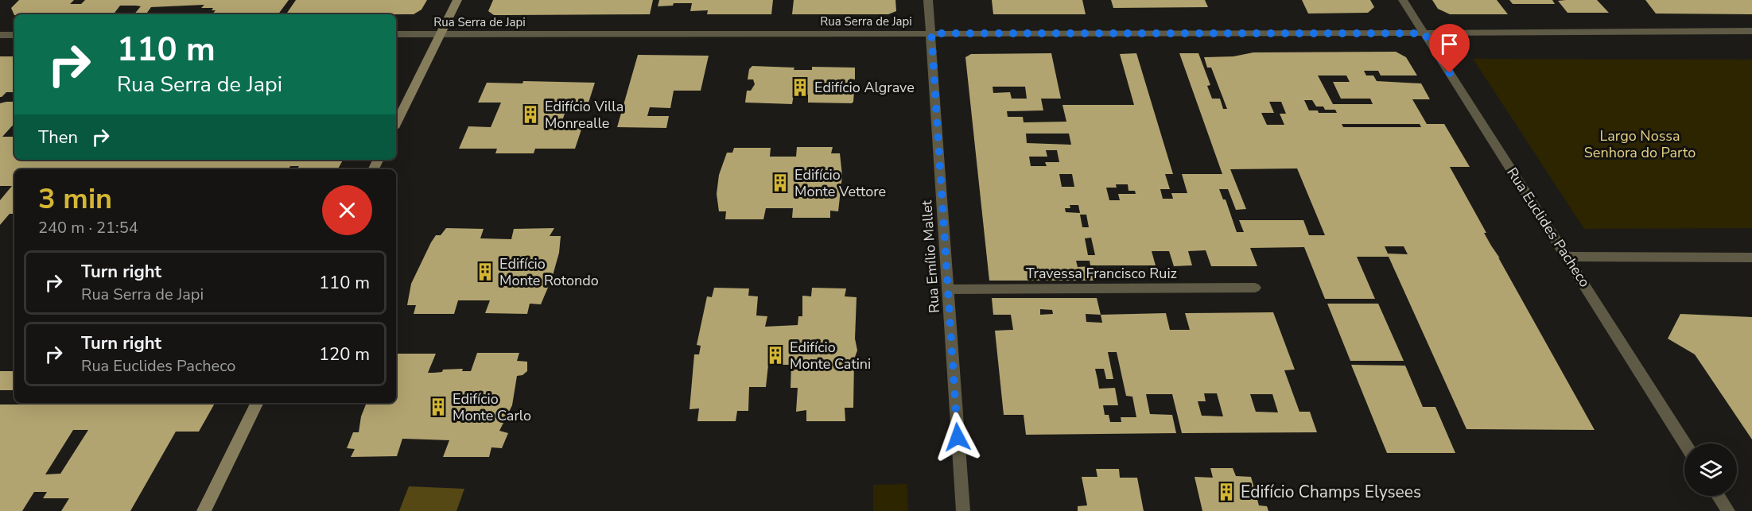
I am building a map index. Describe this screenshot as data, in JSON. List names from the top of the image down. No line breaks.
{"streets":{"street":["Rua Serra de Japi","Rua Euclides Pacheco","Rua Emílio Mallet","Travessa Francisco Ruiz"]},"crossings":[["Rua Serra de Japi","Rua Euclides Pacheco"],["Rua Serra de Japi","Rua Emílio Mallet"],["Rua Emílio Mallet","Travessa Francisco Ruiz"]],"parks":["Largo Nossa Senhora do Parto"],"places":{"building":["Edifício Algrave","Edifício Villa Monrealle","Edifício Monte Vettore","Edifício Monte Rotondo","Edifício Monte Catini","Edifício Monte Carlo","Edifício Champs Elysees"]},"page":{"turn":["110 m","Rua Serra de Japi"],"then":"Then","heading":["3 min","240 m · 21:54"],"list":[{"name":"Turn right","note":"Rua Serra de Japi","value":"110 m"},{"name":"Turn right","note":"Rua Euclides Pacheco","value":"120 m"}]}}
